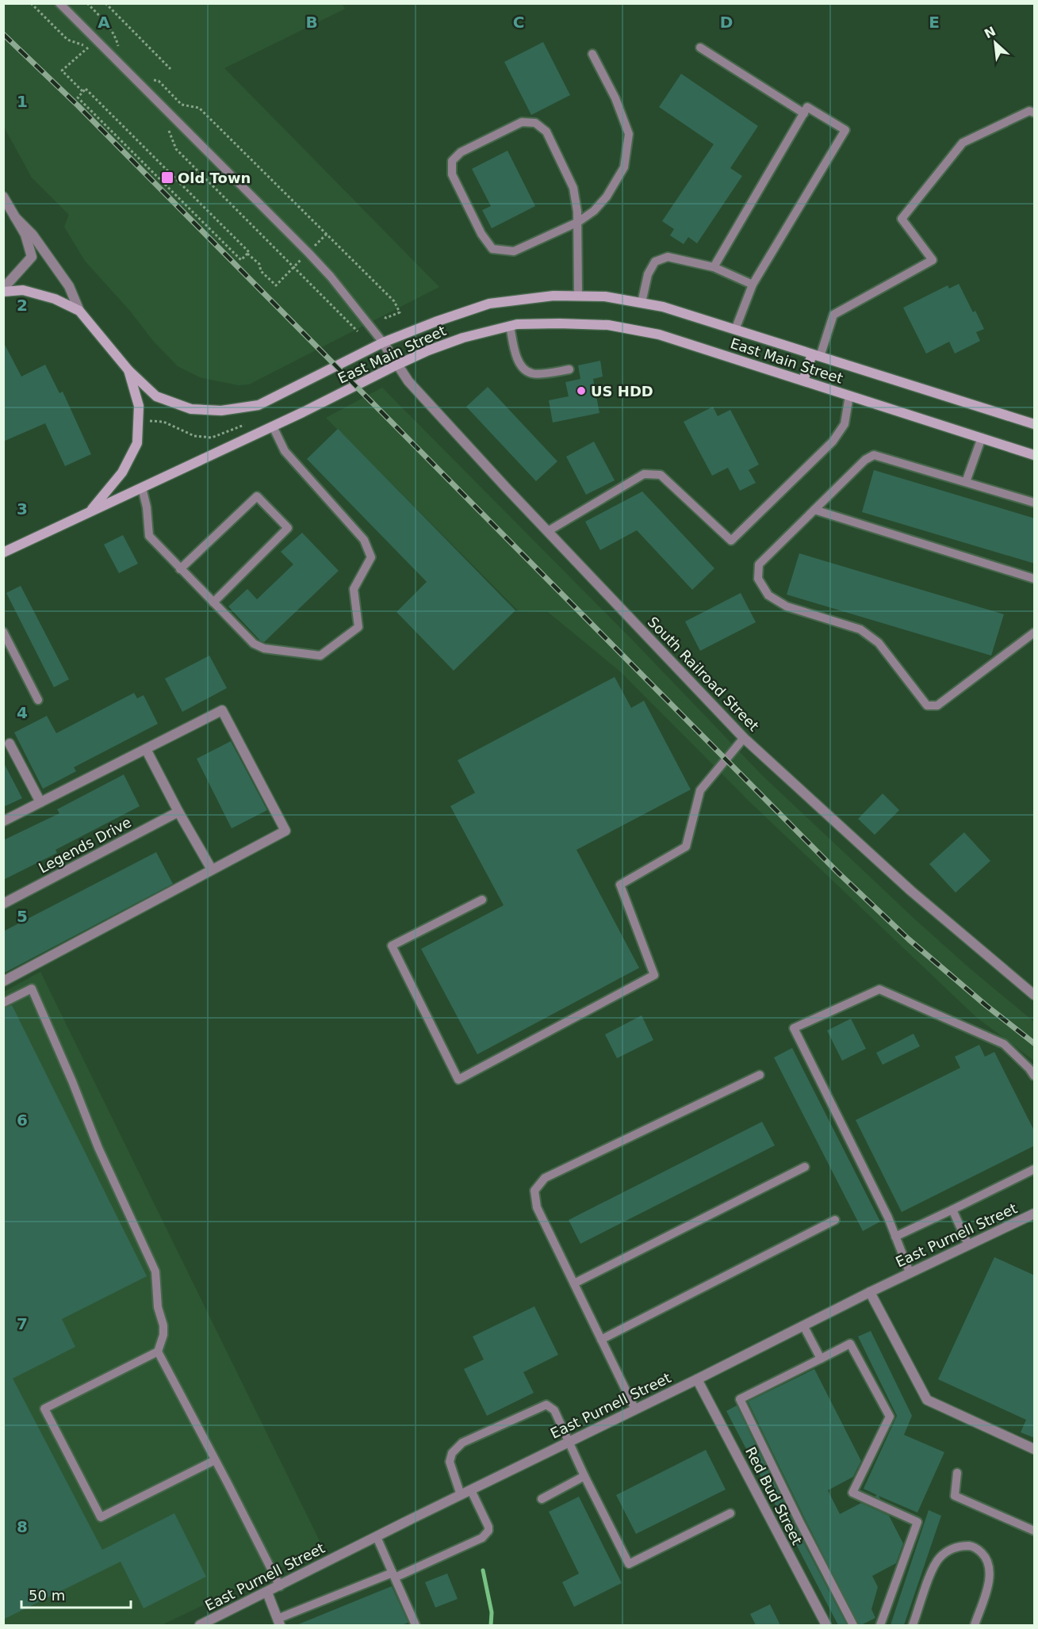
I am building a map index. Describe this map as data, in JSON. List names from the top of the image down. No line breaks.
{"streets":{"main road":["East Main Street"],"street":["South Railroad Street","Legends Drive","East Purnell Street","Red Bud Street"]},"crossings":[["East Main Street","South Railroad Street"],["East Purnell Street","Red Bud Street"]],"places":{"transit":["Old Town"],"other":["US HDD"]},"scale_bar":"50 m","north":"top left","grid":{"columns":["A","B","C","D","E"],"rows":["1","2","3","4","5","6","7","8"]}}
